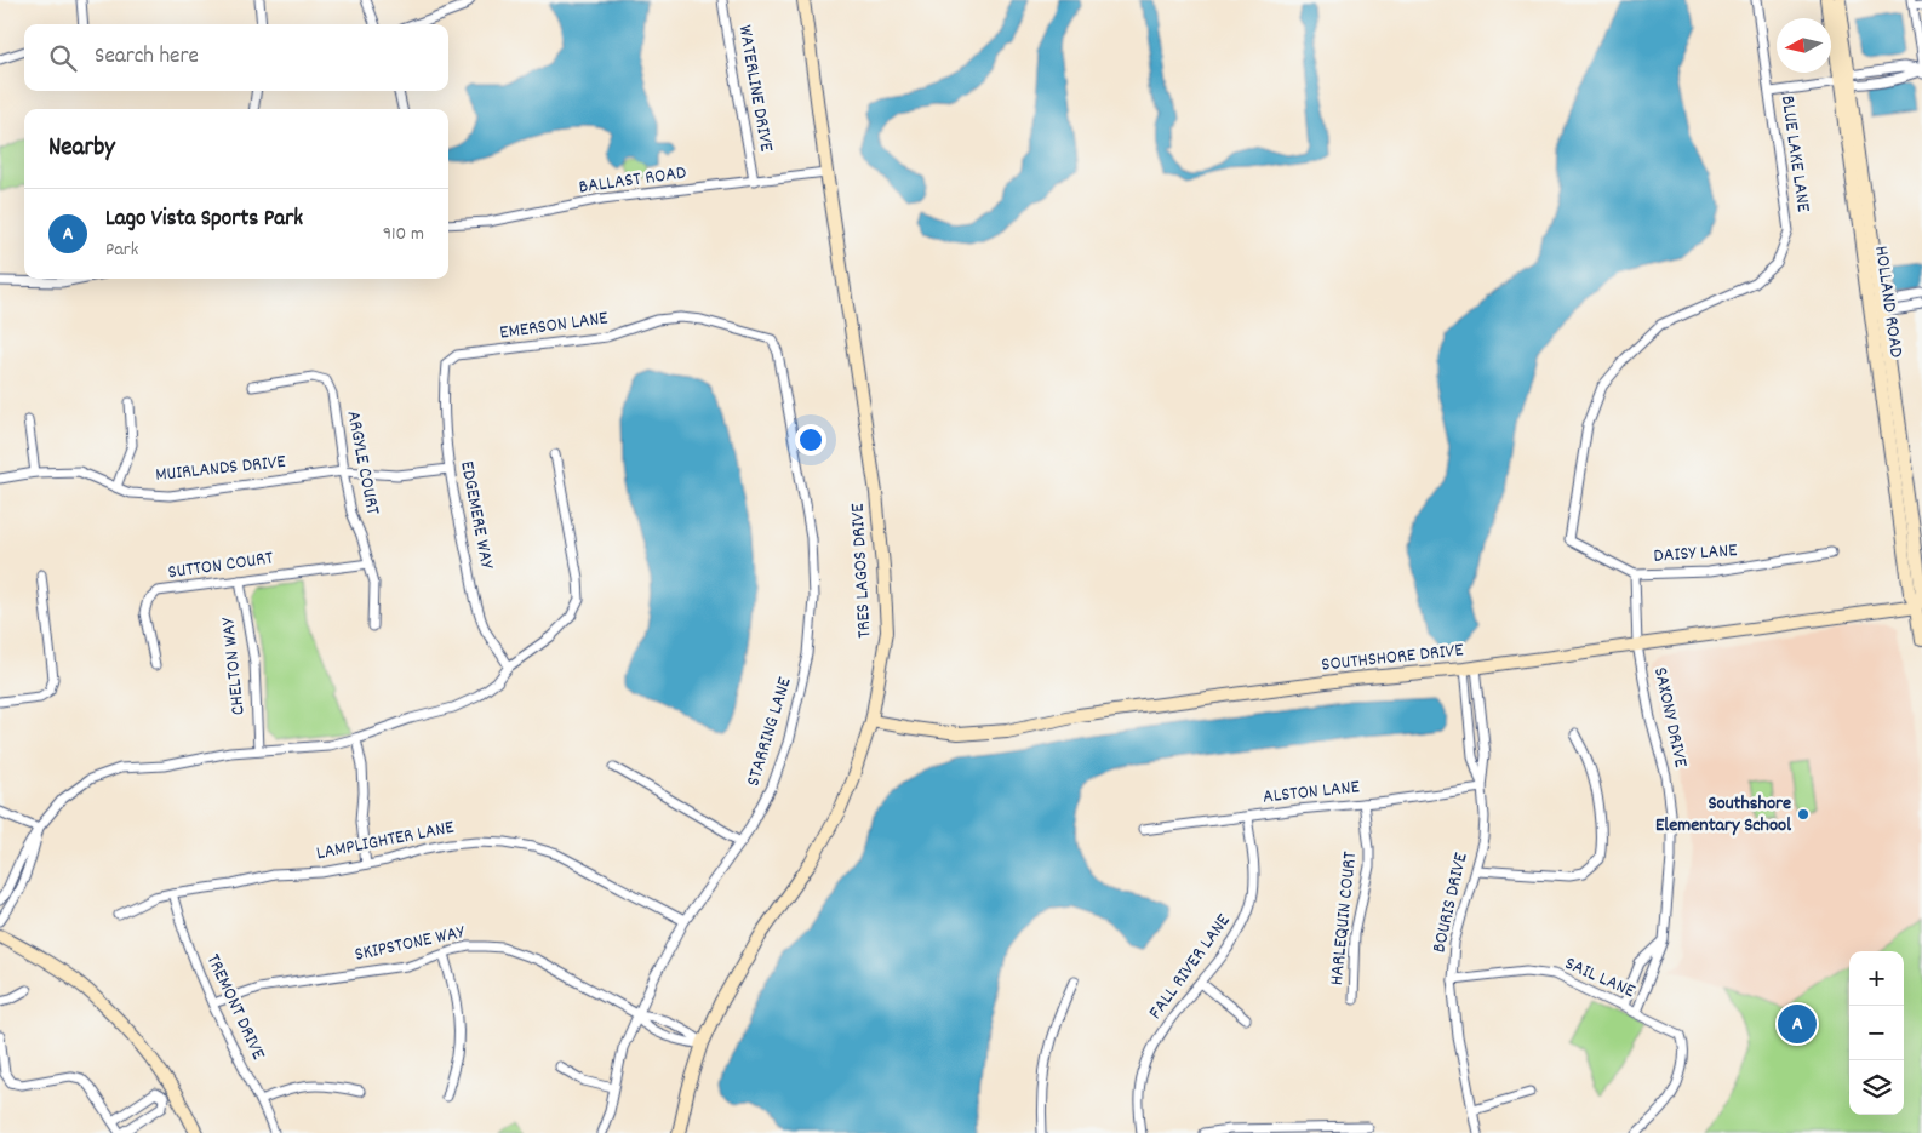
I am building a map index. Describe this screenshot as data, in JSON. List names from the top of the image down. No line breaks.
{"streets":{"street":["WATERLINE DRIVE","BLUE LAKE LANE","BALLAST ROAD","HOLLAND ROAD","EMERSON LANE","ARGYLE COURT","MUIRLANDS DRIVE","EDGEMERE WAY","DAISY LANE","SUTTON COURT","TRES LAGOS DRIVE","SOUTHSHORE DRIVE","CHELTON WAY","SAXONY DRIVE","STARRING LANE","ALSTON LANE","LAMPLIGHTER LANE","BOURIS DRIVE","HARLEQUIN COURT","SKIPSTONE WAY","FALL RIVER LANE","SAIL LANE","TREMONT DRIVE"]},"crossings":[["WATERLINE DRIVE","BALLAST ROAD"],["BLUE LAKE LANE","DAISY LANE"],["BALLAST ROAD","TRES LAGOS DRIVE"],["HOLLAND ROAD","SOUTHSHORE DRIVE"],["EMERSON LANE","EDGEMERE WAY"],["EMERSON LANE","STARRING LANE"],["ARGYLE COURT","MUIRLANDS DRIVE"],["ARGYLE COURT","SUTTON COURT"],["MUIRLANDS DRIVE","EDGEMERE WAY"],["DAISY LANE","SAXONY DRIVE"],["SUTTON COURT","CHELTON WAY"],["TRES LAGOS DRIVE","SOUTHSHORE DRIVE"],["TRES LAGOS DRIVE","SKIPSTONE WAY"],["SOUTHSHORE DRIVE","SAXONY DRIVE"],["SOUTHSHORE DRIVE","BOURIS DRIVE"],["SAXONY DRIVE","SAIL LANE"],["STARRING LANE","LAMPLIGHTER LANE"],["STARRING LANE","SKIPSTONE WAY"],["ALSTON LANE","BOURIS DRIVE"],["ALSTON LANE","HARLEQUIN COURT"],["ALSTON LANE","FALL RIVER LANE"],["LAMPLIGHTER LANE","TREMONT DRIVE"],["BOURIS DRIVE","SAIL LANE"],["SKIPSTONE WAY","TREMONT DRIVE"]],"places":["Southshore Elementary School"],"north":"left","page":{"search":"Search here","heading":"Nearby","list":[{"mark":"A","name":"Lago Vista Sports Park","note":"Park","value":"910 m"}],"map_buttons":["+","−"],"pins":"A"}}
